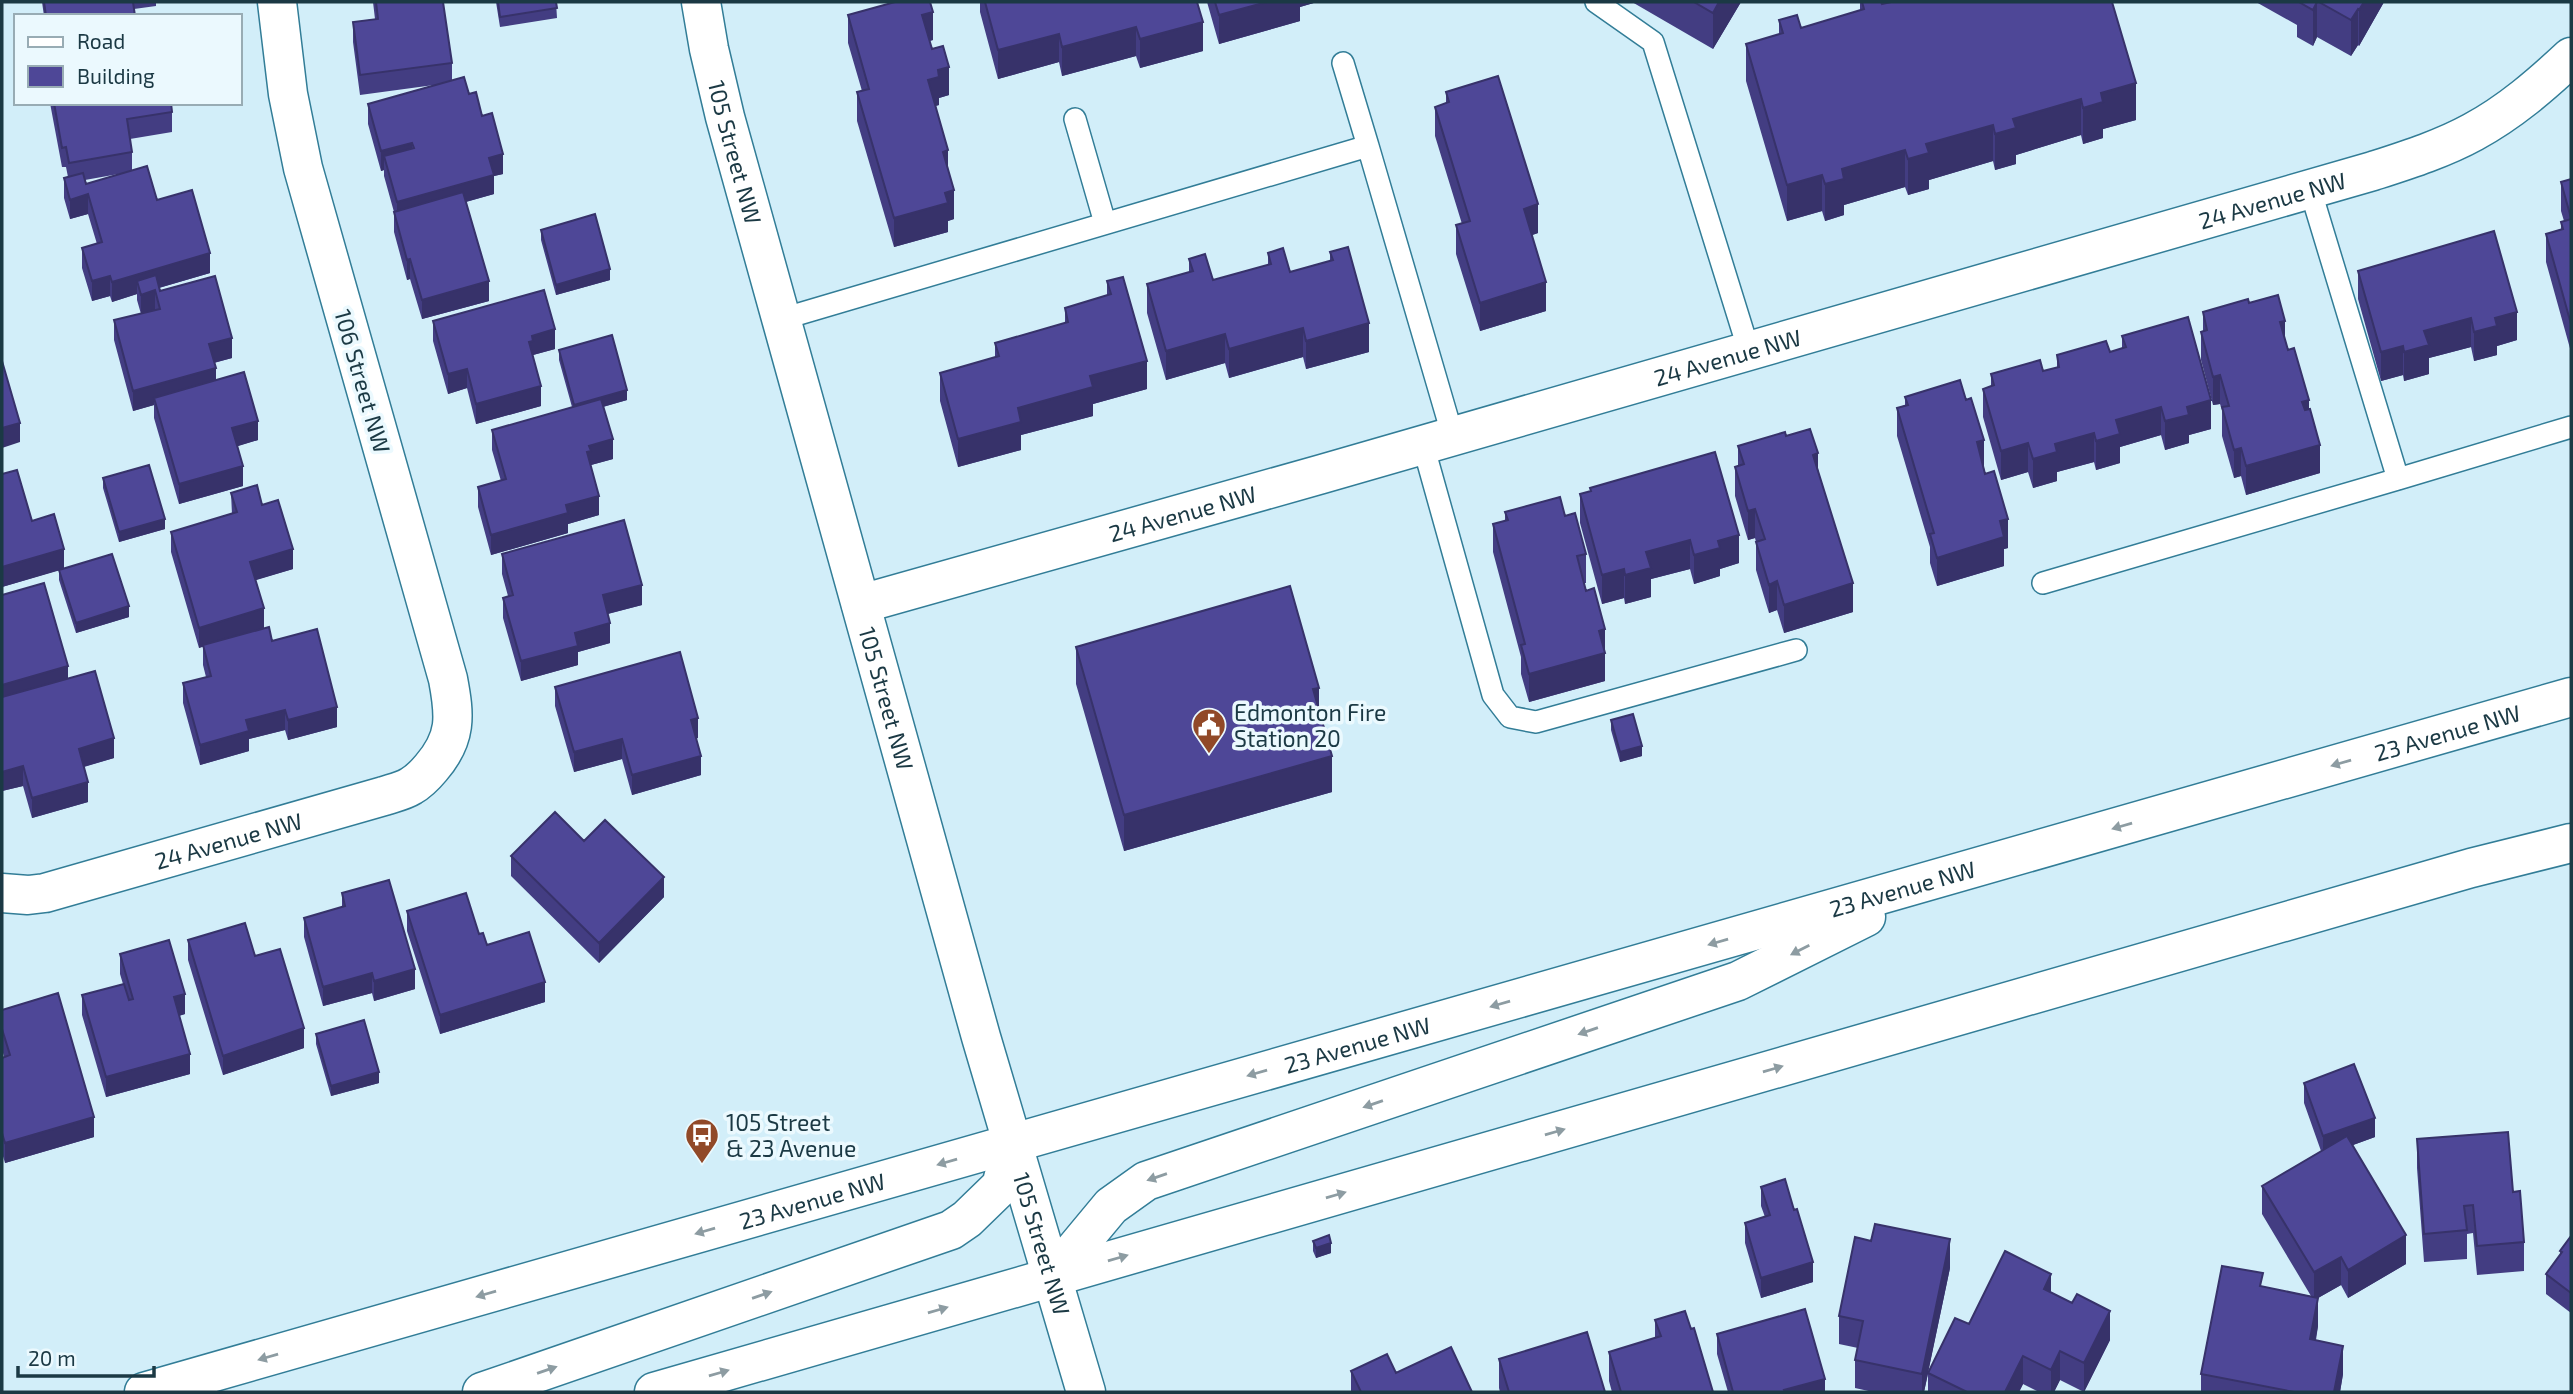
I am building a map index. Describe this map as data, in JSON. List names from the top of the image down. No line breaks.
{"streets":{"main road":["105 Street NW","24 Avenue NW","106 Street NW","23 Avenue NW"]},"crossings":[["105 Street NW","24 Avenue NW"],["105 Street NW","23 Avenue NW"],["24 Avenue NW","106 Street NW"]],"places":{"public building":["Edmonton Fire Station 20"],"bus stop":["105 Street & 23 Avenue"]},"legend":["Road","Building"],"scale_bar":"20 m"}
